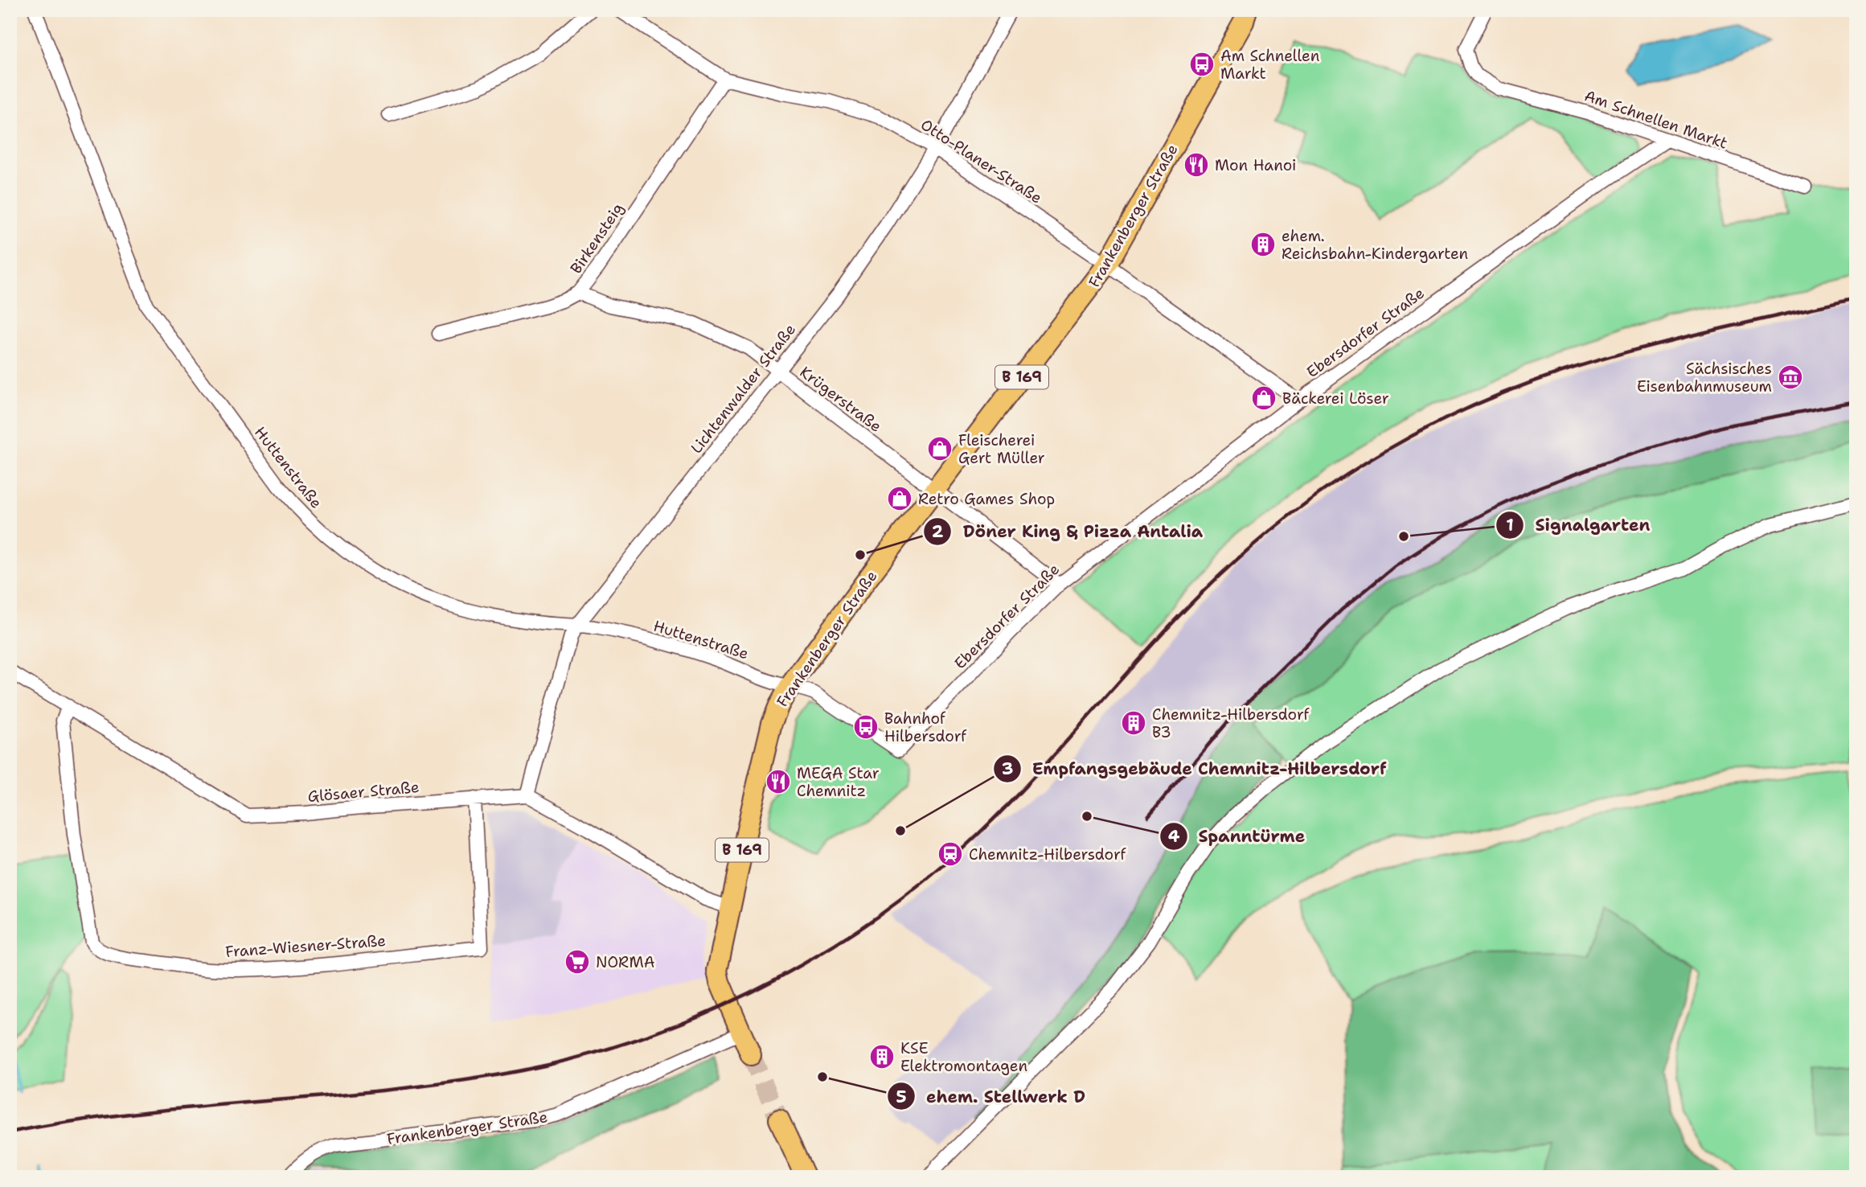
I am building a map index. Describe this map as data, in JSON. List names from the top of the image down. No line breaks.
{"streets":{"main road":["Frankenberger Straße","B 169"],"street":["Am Schnellen Markt","Otto-Planer-Straße","Birkensteig","Ebersdorfer Straße","Lichtenwalder Straße","Krügerstraße","Huttenstraße","Glösaer Straße","Franz-Wiesner-Straße"]},"crossings":[["Am Schnellen Markt","Ebersdorfer Straße"],["Otto-Planer-Straße","Frankenberger Straße"],["Otto-Planer-Straße","Birkensteig"],["Otto-Planer-Straße","Ebersdorfer Straße"],["Otto-Planer-Straße","Lichtenwalder Straße"],["Frankenberger Straße","Krügerstraße"],["Frankenberger Straße","Huttenstraße"],["Birkensteig","Krügerstraße"],["Ebersdorfer Straße","Krügerstraße"],["Ebersdorfer Straße","Huttenstraße"],["Lichtenwalder Straße","Krügerstraße"],["Lichtenwalder Straße","Huttenstraße"],["Lichtenwalder Straße","Glösaer Straße"],["Glösaer Straße","Franz-Wiesner-Straße"]],"places":{"bus stop":["Am Schnellen Markt","Bahnhof Hilbersdorf"],"restaurant":["Mon Hanoi","MEGA Star Chemnitz"],"building":["ehem. Reichsbahn-Kindergarten","Chemnitz-Hilbersdorf B3","KSE Elektromontagen"],"museum":["Sächsisches Eisenbahnmuseum"],"shop":["Bäckerei Löser","Fleischerei Gert Müller","Retro Games Shop"],"other":["Signalgarten","Döner King & Pizza Antalia","Spanntürme","Empfangsgebäude Chemnitz-Hilbersdorf","ehem. Stellwerk D"],"station":["Chemnitz-Hilbersdorf"],"supermarket":["NORMA"]}}
